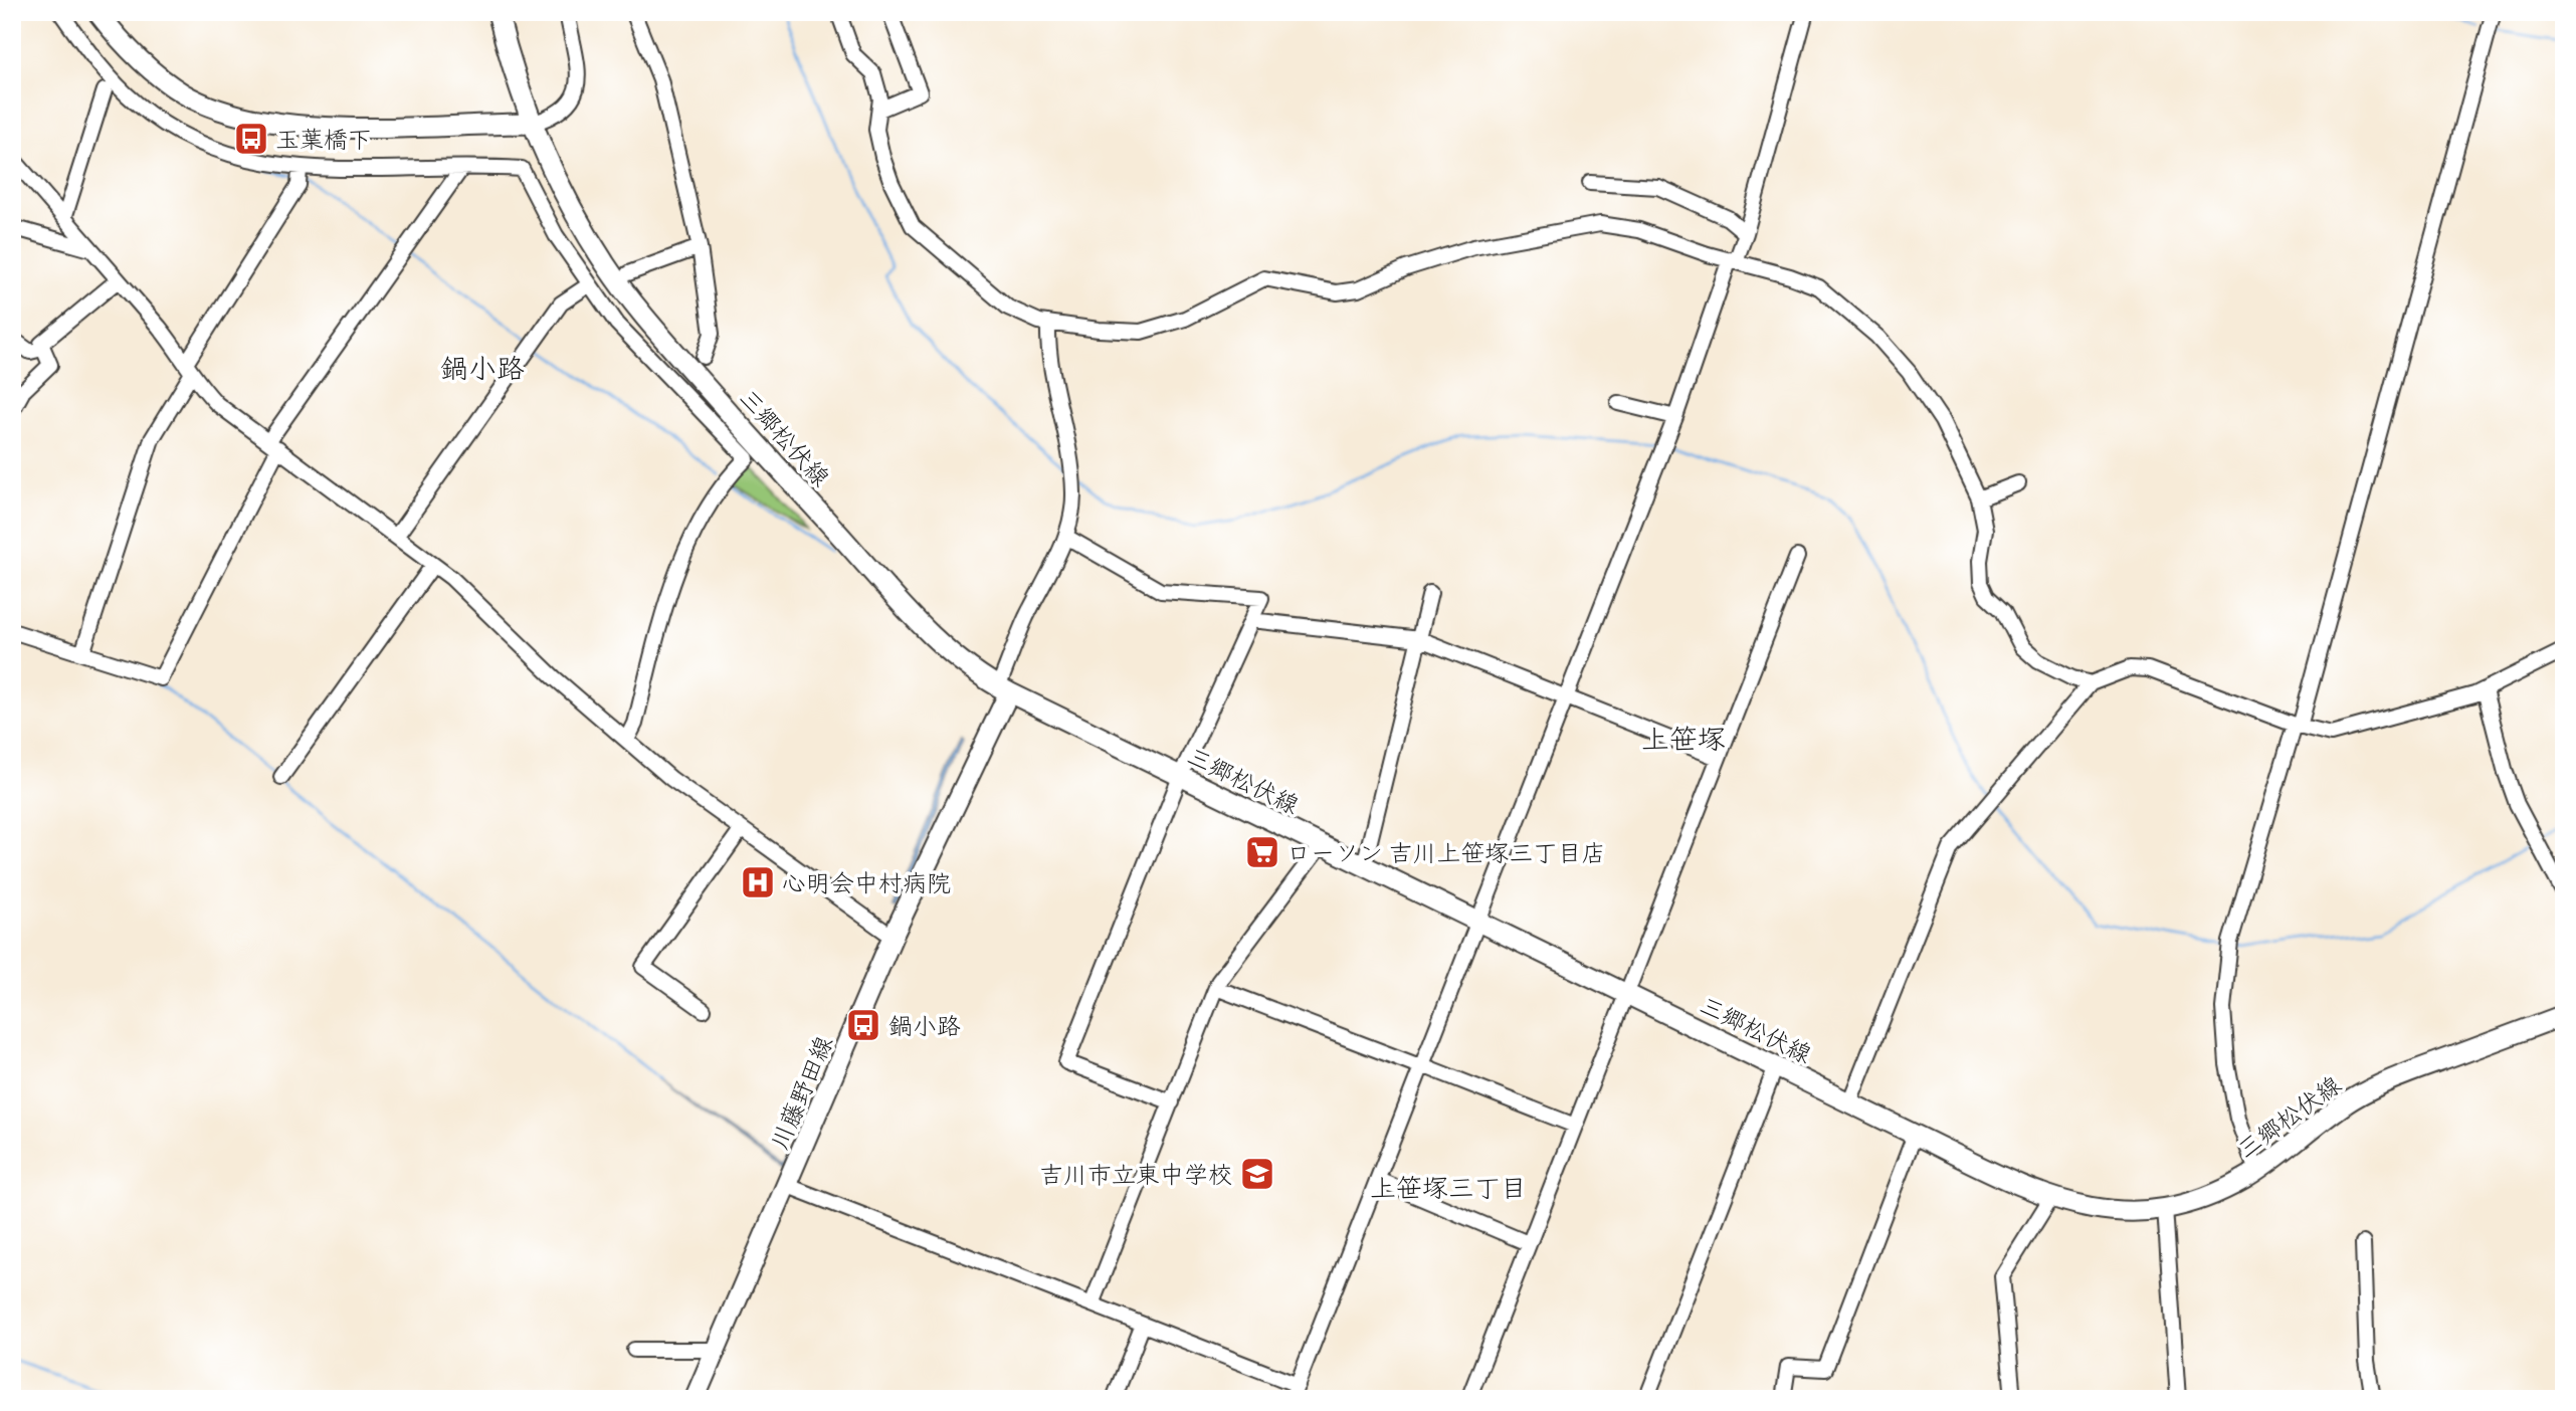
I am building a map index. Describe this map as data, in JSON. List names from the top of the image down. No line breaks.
{"streets":{"main road":["三郷松伏線","川藤野田線"]},"crossings":[["三郷松伏線","川藤野田線"]],"districts":["鍋小路","上笹塚","上笹塚三丁目"],"places":{"bus stop":["玉葉橋下","鍋小路"],"supermarket":["ローソン 吉川上笹塚三丁目店"],"hospital":["心明会中村病院"],"school or university":["吉川市立東中学校"]}}
